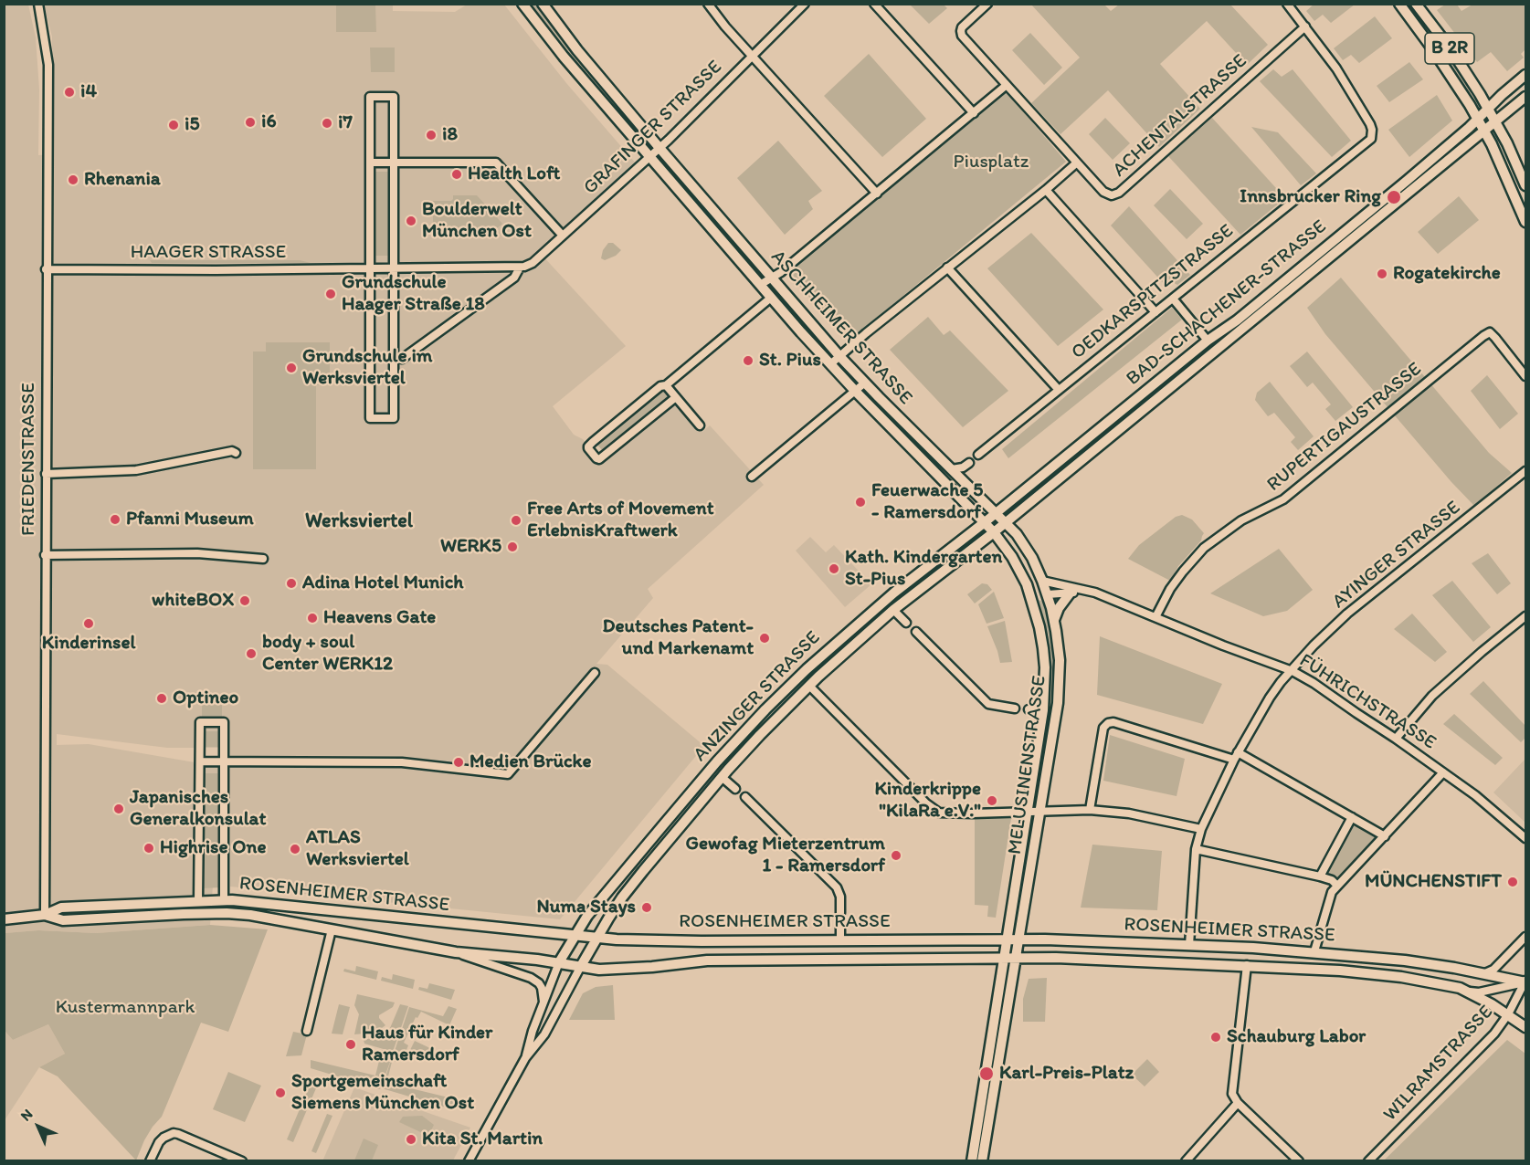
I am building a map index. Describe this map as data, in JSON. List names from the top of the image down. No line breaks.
{"streets":{"main road":["B 2R","BAD-SCHACHENER-STRASSE","ASCHHEIMER STRASSE","ANZINGER STRASSE","MELUSINENSTRASSE","ROSENHEIMER STRASSE"],"street":["ACHENTALSTRASSE","GRAFINGER STRASSE","HAAGER STRASSE","OEDKARSPITZSTRASSE","RUPERTIGAUSTRASSE","FRIEDENSTRASSE","AYINGER STRASSE","FÜHRICHSTRASSE","WILRAMSTRASSE"]},"crossings":[["B 2R","BAD-SCHACHENER-STRASSE"],["ACHENTALSTRASSE","OEDKARSPITZSTRASSE"],["GRAFINGER STRASSE","ASCHHEIMER STRASSE"],["HAAGER STRASSE","FRIEDENSTRASSE"],["BAD-SCHACHENER-STRASSE","ASCHHEIMER STRASSE"],["BAD-SCHACHENER-STRASSE","ANZINGER STRASSE"],["BAD-SCHACHENER-STRASSE","MELUSINENSTRASSE"],["ASCHHEIMER STRASSE","ANZINGER STRASSE"],["ASCHHEIMER STRASSE","MELUSINENSTRASSE"],["RUPERTIGAUSTRASSE","FÜHRICHSTRASSE"],["FRIEDENSTRASSE","ROSENHEIMER STRASSE"],["AYINGER STRASSE","FÜHRICHSTRASSE"],["AYINGER STRASSE","ROSENHEIMER STRASSE"],["ANZINGER STRASSE","MELUSINENSTRASSE"],["ANZINGER STRASSE","ROSENHEIMER STRASSE"],["FÜHRICHSTRASSE","MELUSINENSTRASSE"],["MELUSINENSTRASSE","ROSENHEIMER STRASSE"],["ROSENHEIMER STRASSE","WILRAMSTRASSE"]],"districts":["Werksviertel"],"parks":["Piusplatz","Kustermannpark"],"places":["i4","i6","i7","i5","i8","Health Loft","Rhenania","Innsbrucker Ring","Boulderwelt München Ost","Rogatekirche","Grundschule Haager Straße 18","St. Pius","Grundschule im Werksviertel","Feuerwache 5 - Ramersdorf","Pfanni Museum","Free Arts of Movement ErlebnisKraftwerk","WERK5","Kath. Kindergarten St-Pius","Adina Hotel Munich","whiteBOX","Heavens Gate","Kinderinsel","Deutsches Patent- und Markenamt","body + soul Center WERK12","Optineo","Medien Brücke","Kinderkrippe \"KilaRa e.V.\"","Japanisches Generalkonsulat","Highrise One","ATLAS Werksviertel","Gewofag Mieterzentrum 1 - Ramersdorf","MÜNCHENSTIFT","Numa Stays","Schauburg Labor","Haus für Kinder Ramersdorf","Karl-Preis-Platz","Sportgemeinschaft Siemens München Ost","Kita St. Martin"],"north":"top left"}
